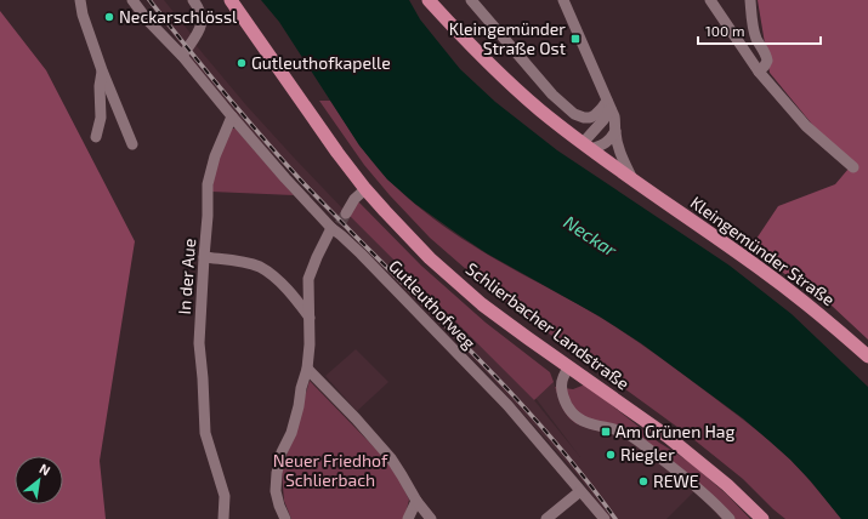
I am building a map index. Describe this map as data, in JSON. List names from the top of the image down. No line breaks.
{"streets":{"main road":["Kleingemünder Straße","Schlierbacher Landstraße"],"street":["In der Aue","Gutleuthofweg"]},"crossings":[["In der Aue","Gutleuthofweg"]],"water":["Neckar"],"parks":["Neuer Friedhof Schlierbach"],"places":{"other":["Neckarschlössl","Gutleuthofkapelle","Riegler","REWE"],"transit":["Kleingemünder Straße Ost","Am Grünen Hag"]},"scale_bar":"100 m","north":"top right"}
